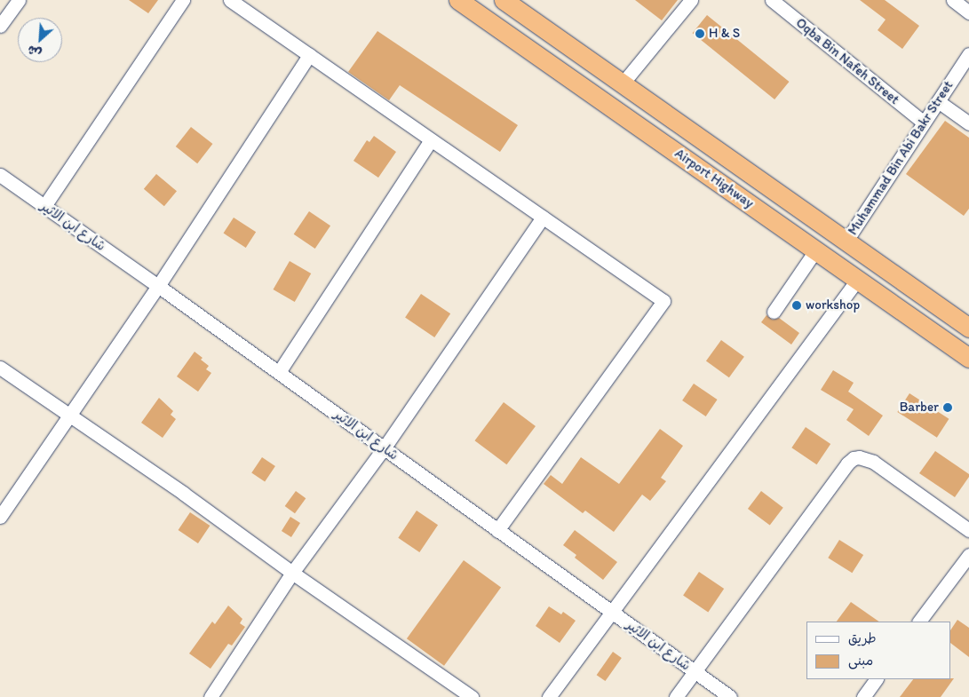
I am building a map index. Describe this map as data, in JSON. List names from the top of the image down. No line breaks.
{"streets":{"highway":["Airport Highway"],"street":["Oqba Bin Nafeh Street","Muhammad Bin Abi Bakr Street","شارع ابن الاثير"]},"crossings":[["Oqba Bin Nafeh Street","Muhammad Bin Abi Bakr Street"],["Muhammad Bin Abi Bakr Street","Airport Highway"]],"places":["H & S","workshop","Barber"],"legend":["طريق","مبنى"],"north":"bottom left"}
